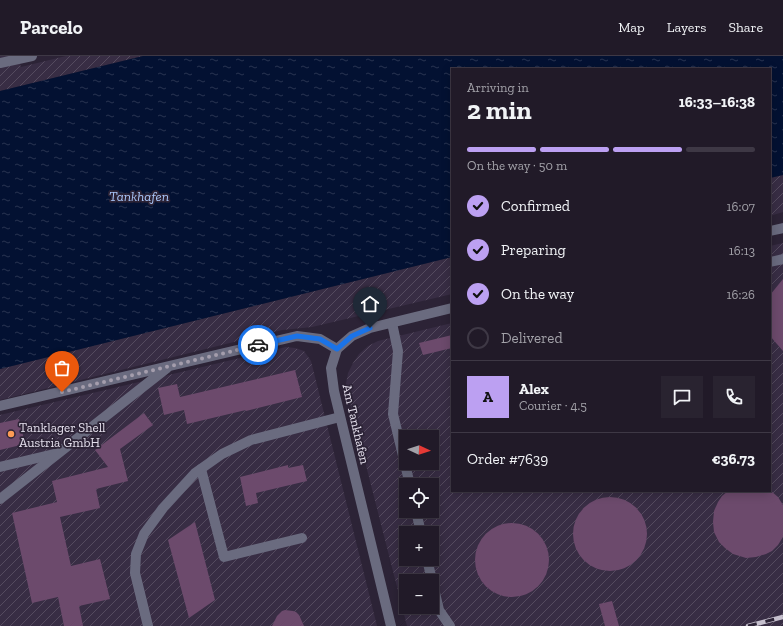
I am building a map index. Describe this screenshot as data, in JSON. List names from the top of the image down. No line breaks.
{"streets":{"street":["Am Tankhafen"]},"water":["Tankhafen"],"places":["Tanklager Shell Austria GmbH"],"north":"right","page":{"header":"Parcelo","nav":["Map","Layers","Share"],"heading":["2 min","Arriving in","16:33–16:38"],"panel":["Alex","Courier · 4.5","Order #7639","€36.73"],"bar":"On the way · 50 m","list":[["Confirmed","16:07"],["Preparing","16:13"],["On the way","16:26"],"Delivered"],"round":"A","map_buttons":["+","−"]}}
